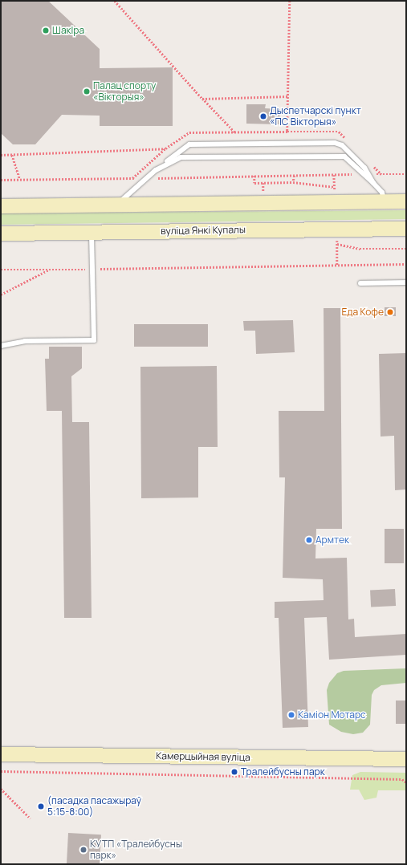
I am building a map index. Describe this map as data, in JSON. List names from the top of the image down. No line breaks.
{"streets":{"main road":["вуліца Янкі Купалы","Камерцыйная вуліца"]},"places":["ШакІра","Палац спорту «Вікторыя»","Дыспетчарскі пункт «ПС Вікторыя»","Еда Кофе","Армтек","Каміон Мотарс","Тралейбусны парк","(пасадка пасажыраў 5:15-8:00)","КУТП «Тралейбусны парк»"]}
